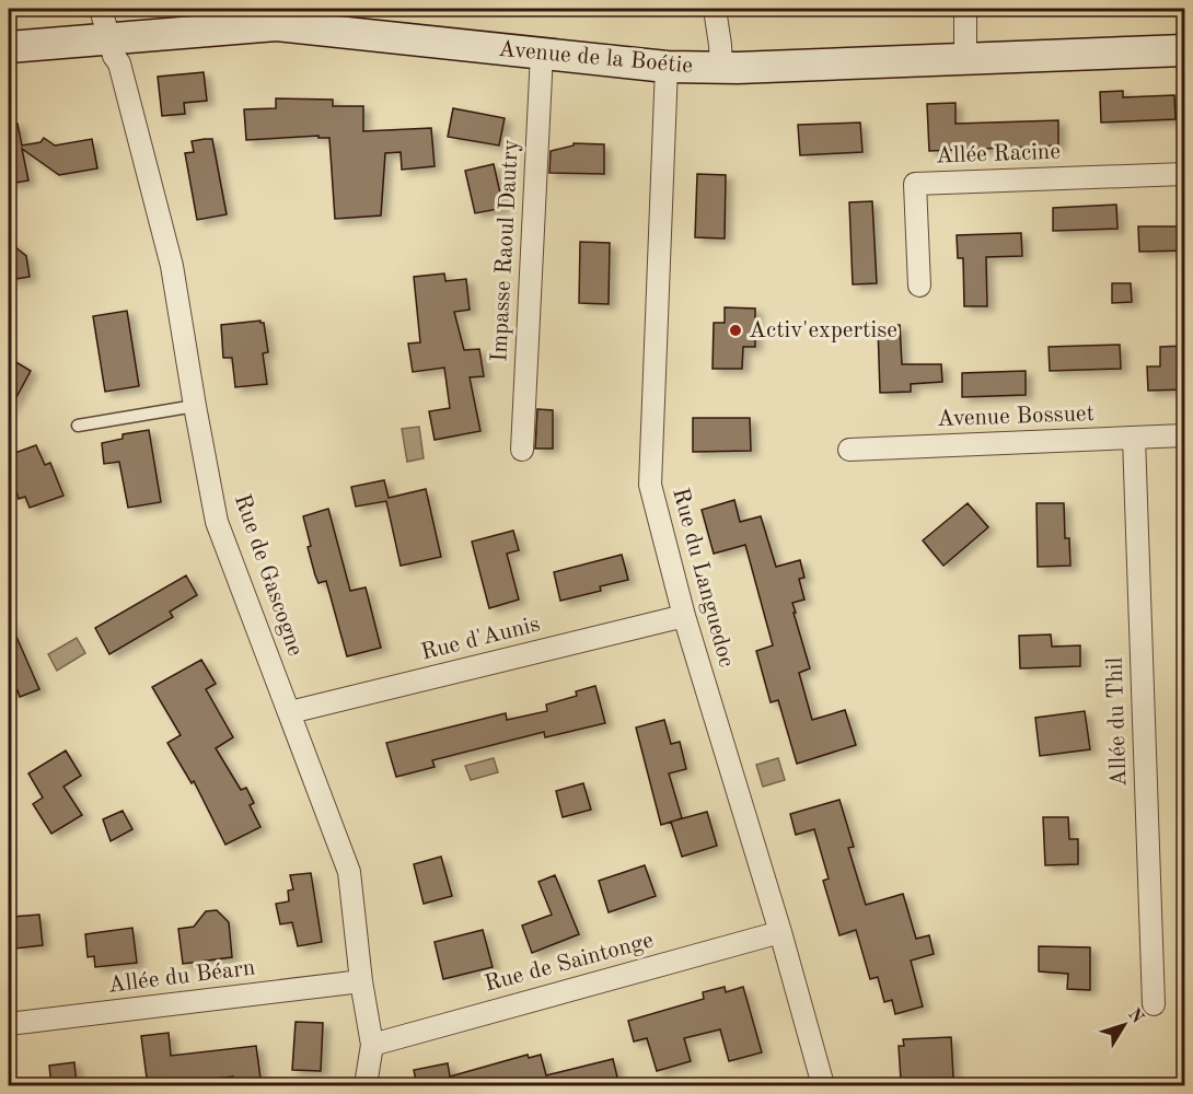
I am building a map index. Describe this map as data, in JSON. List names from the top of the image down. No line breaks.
{"streets":{"main road":["Avenue de la Boétie"],"street":["Allée Racine","Impasse Raoul Dautry","Avenue Bossuet","Rue de Gascogne","Rue du Languedoc","Rue d'Aunis","Allée du Thil","Rue de Saintonge","Allée du Béarn"]},"crossings":[["Avenue de la Boétie","Impasse Raoul Dautry"],["Avenue de la Boétie","Rue de Gascogne"],["Avenue de la Boétie","Rue du Languedoc"],["Avenue Bossuet","Allée du Thil"],["Rue de Gascogne","Rue d'Aunis"],["Rue de Gascogne","Rue de Saintonge"],["Rue de Gascogne","Allée du Béarn"],["Rue du Languedoc","Rue d'Aunis"],["Rue du Languedoc","Rue de Saintonge"]],"places":["Activ'expertise"],"north":"top right"}
